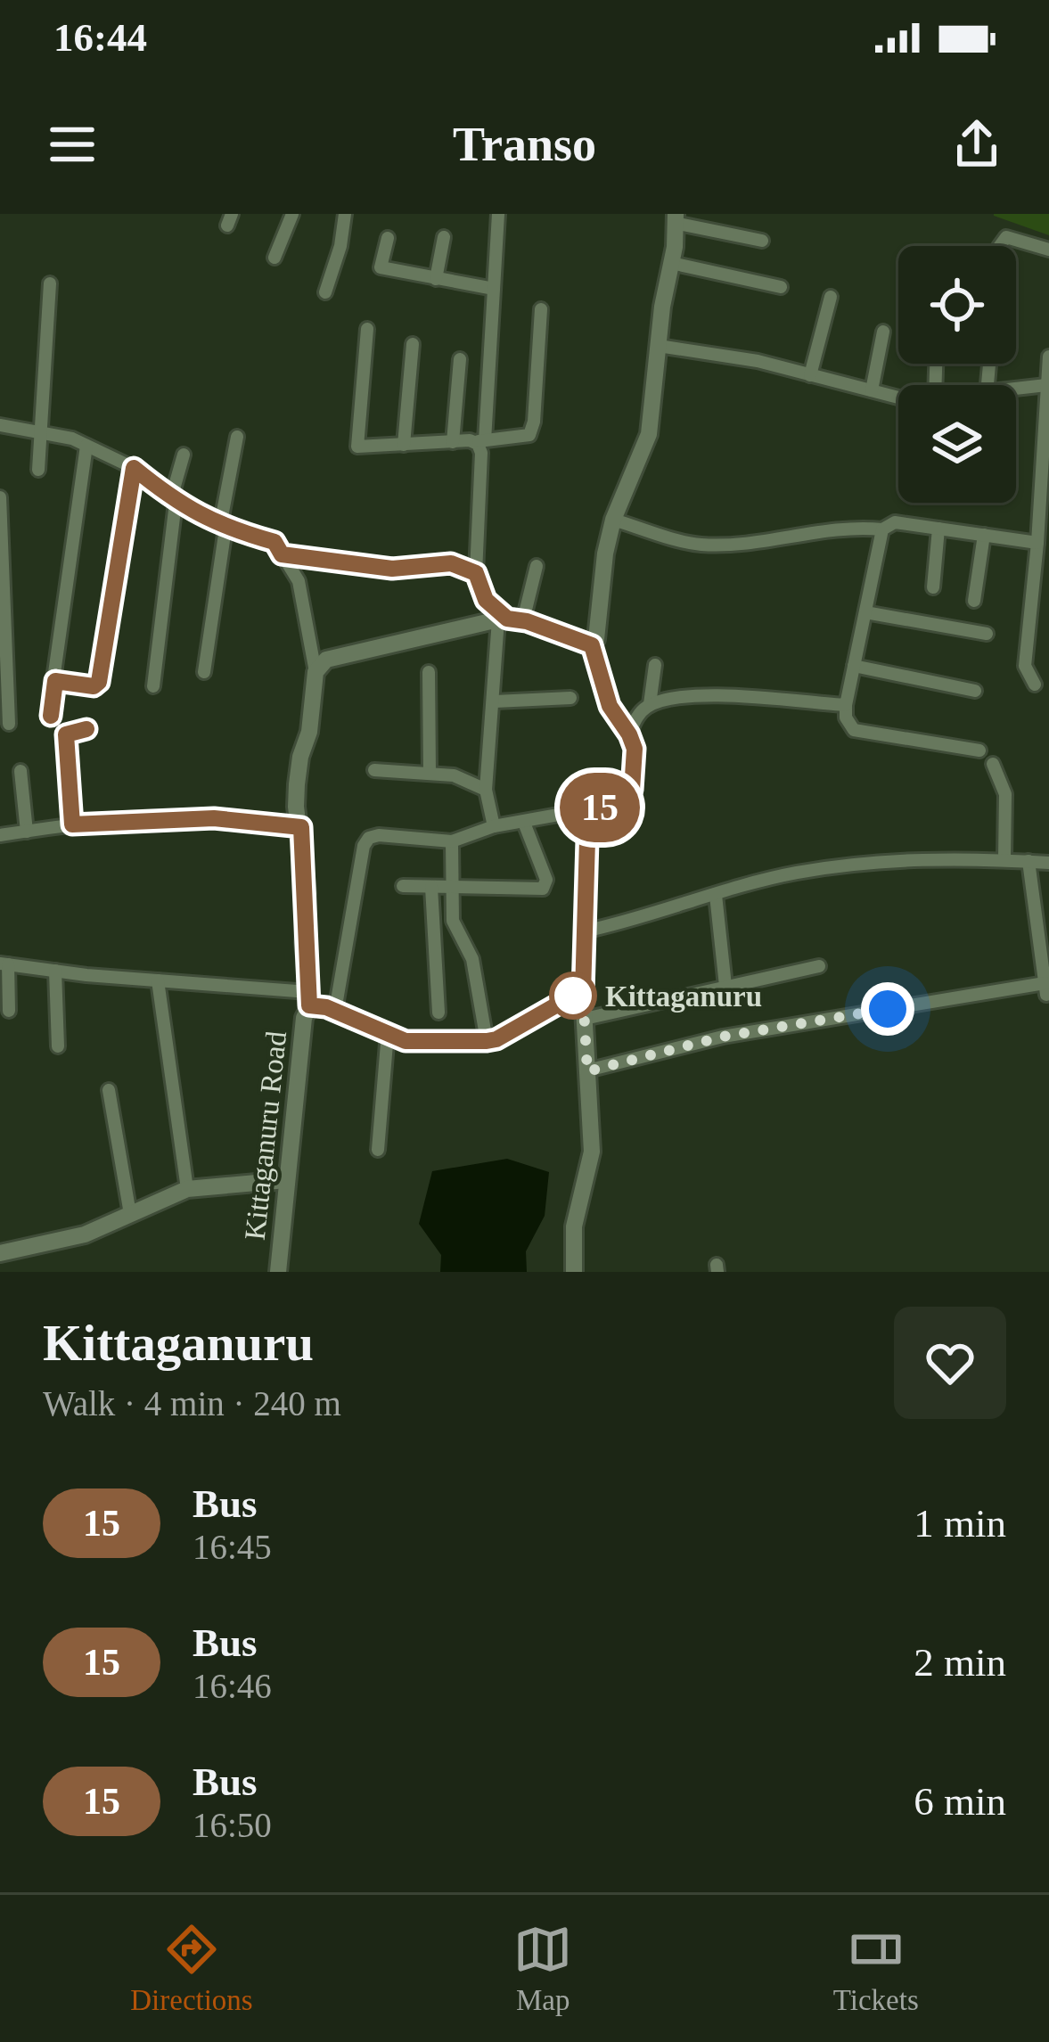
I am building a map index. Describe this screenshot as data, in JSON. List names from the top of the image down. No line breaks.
{"streets":{"street":["Kittaganuru Road"]},"places":["Kittaganuru"],"lines":["bus line 15"],"page":{"status":"16:44","header":"Transo","on_map":"15","heading":["Kittaganuru","Walk · 4 min · 240 m"],"list":[{"mark":"15","name":"Bus","note":"16:45","value":"1 min"},{"mark":"15","name":"Bus","note":"16:46","value":"2 min"},{"mark":"15","name":"Bus","note":"16:50","value":"6 min"}],"tabs":["Directions","Map","Tickets"]}}
